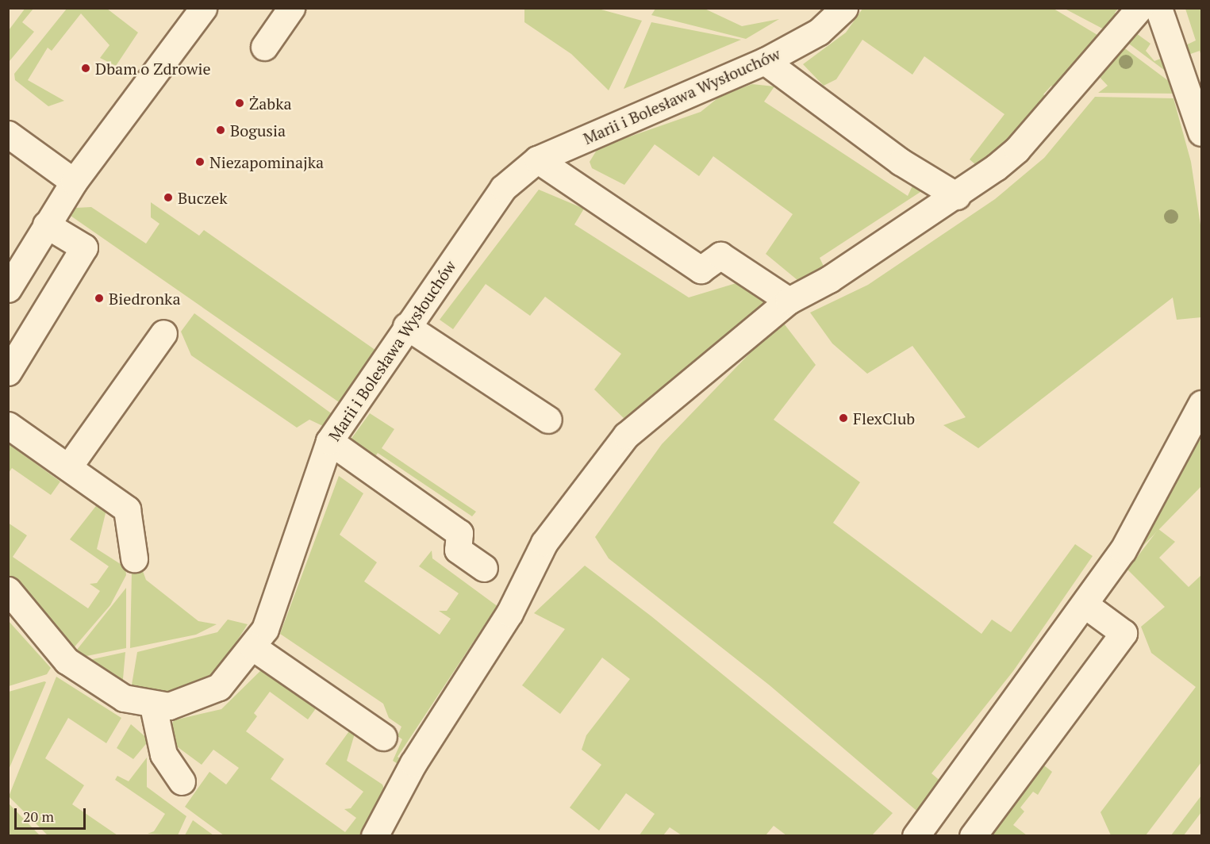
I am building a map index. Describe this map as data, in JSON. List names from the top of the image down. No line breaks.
{"streets":{"street":["Marii i Bolesława Wysłouchów"]},"places":["Dbam o Zdrowie","Żabka","Bogusia","Niezapominajka","Buczek","Biedronka","FlexClub"],"scale_bar":"20 m"}
